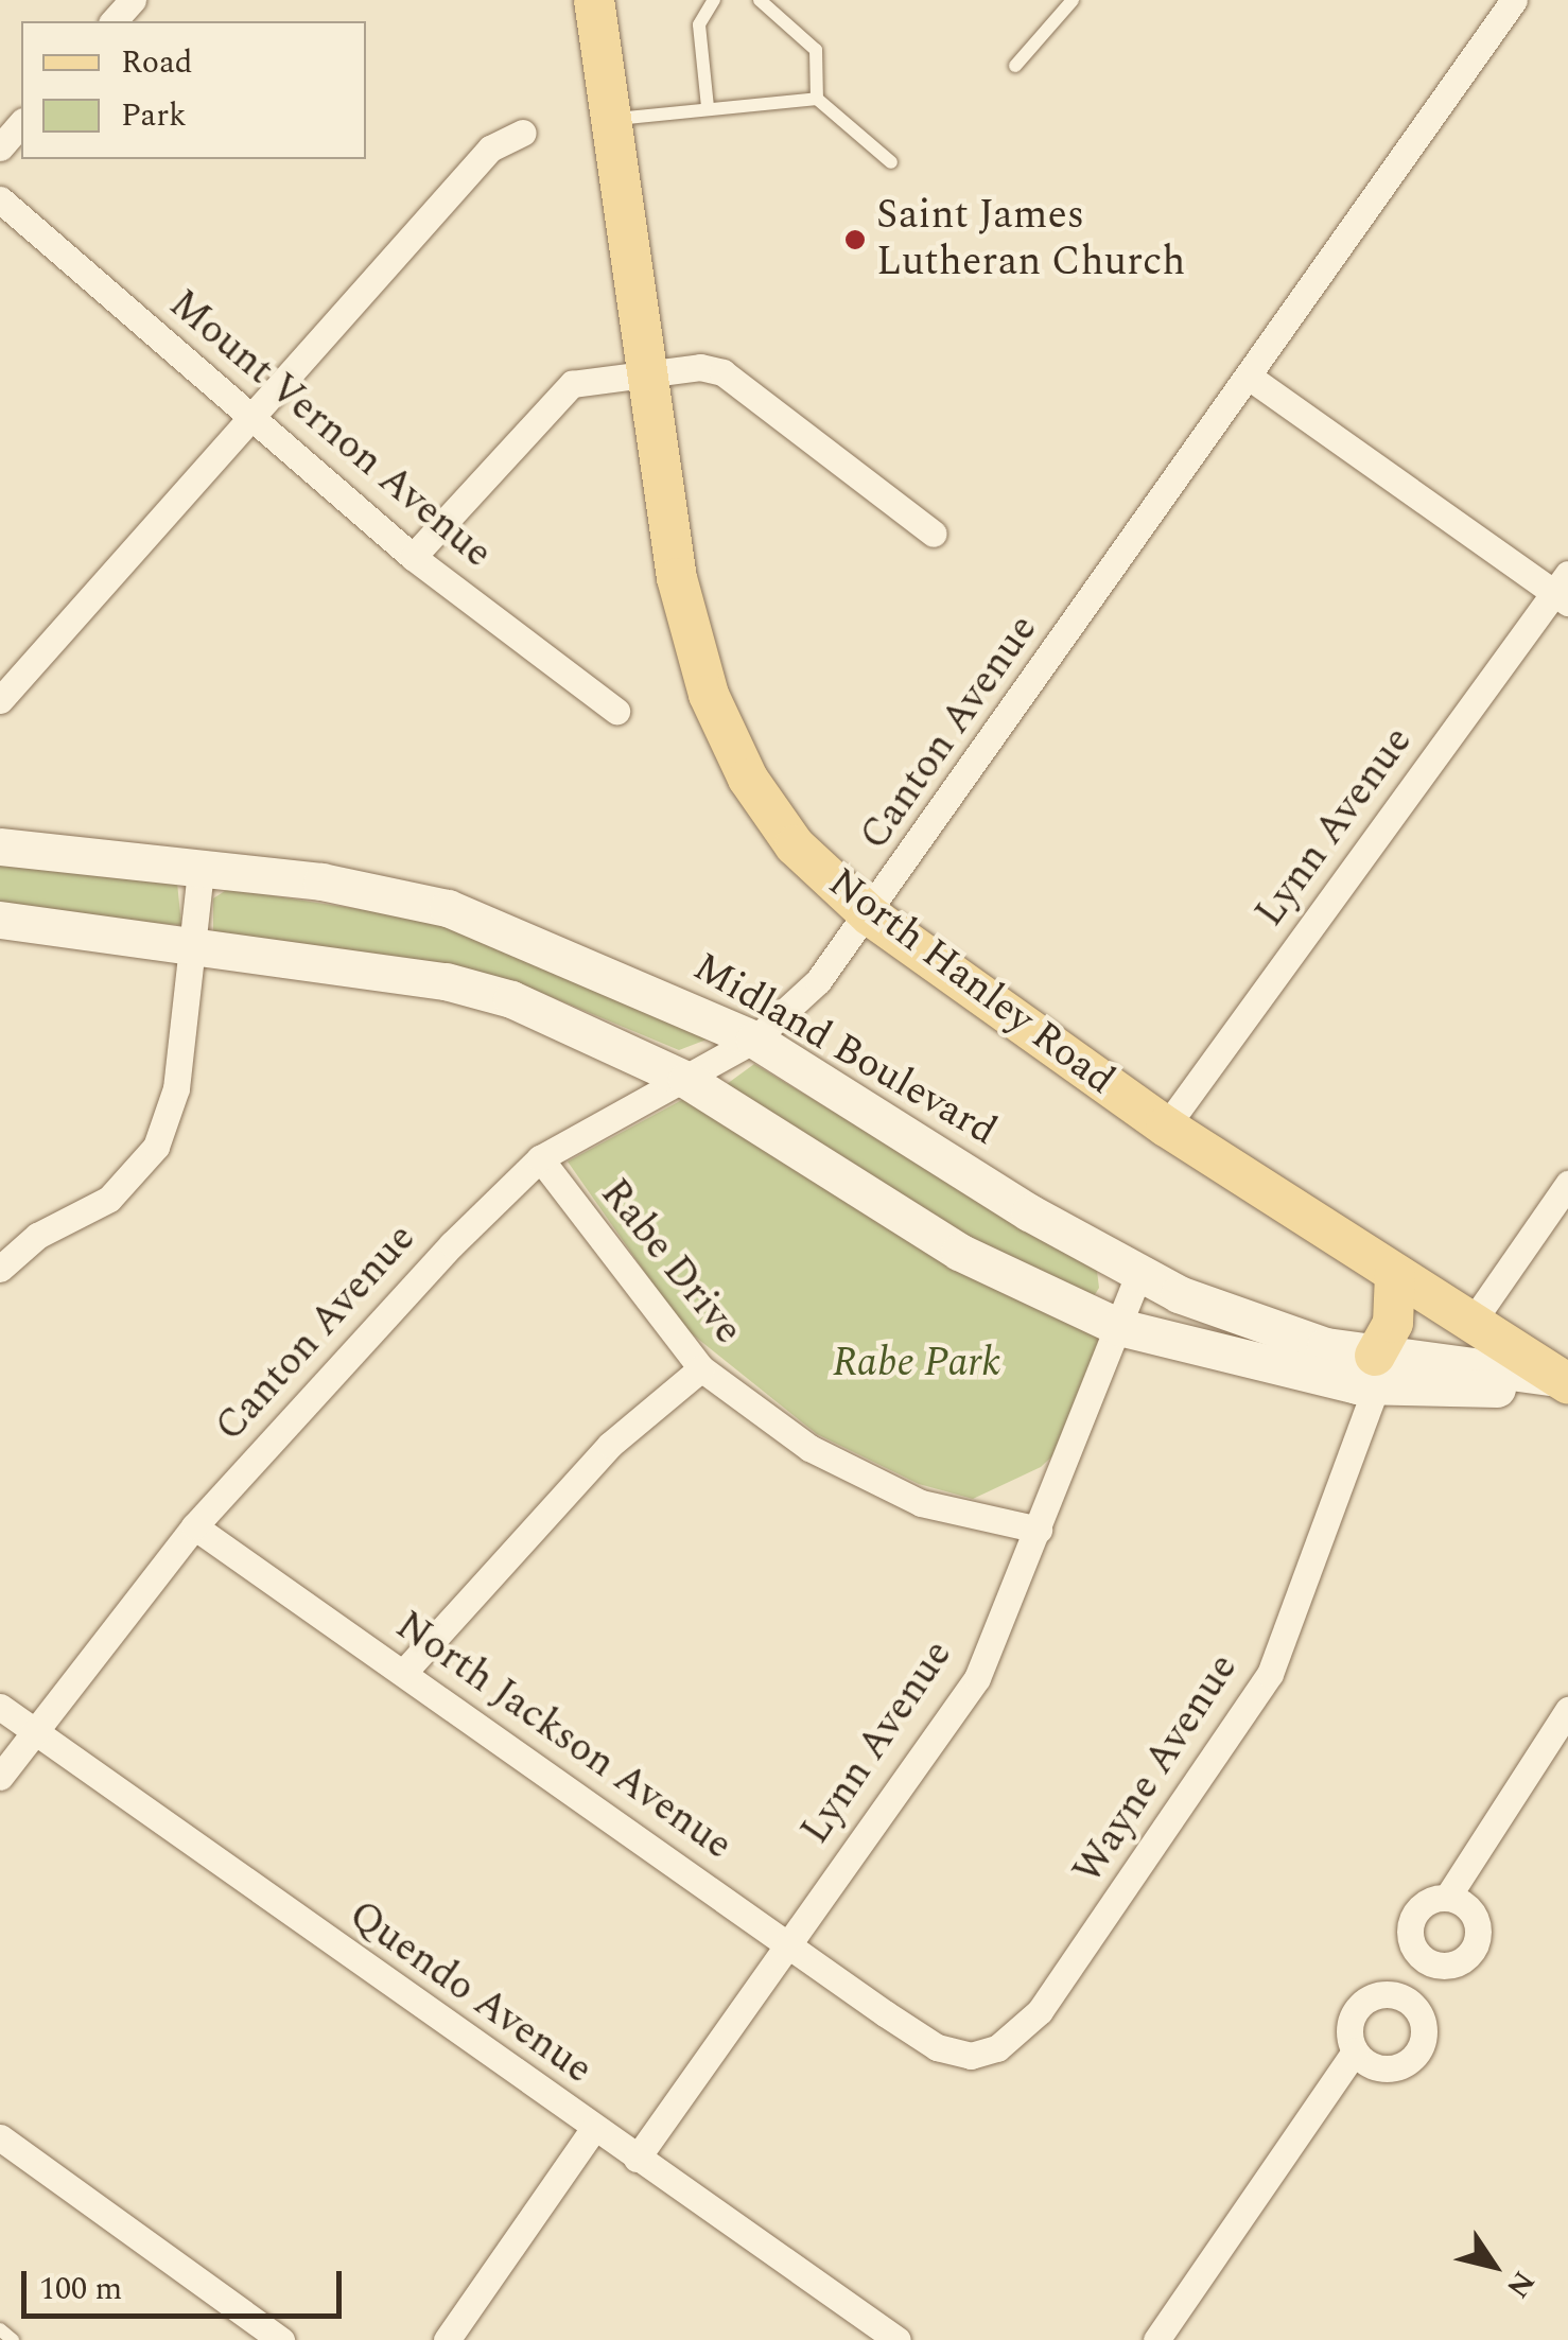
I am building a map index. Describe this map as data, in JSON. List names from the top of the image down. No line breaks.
{"streets":{"main road":["North Hanley Road","Midland Boulevard"],"street":["Mount Vernon Avenue","Canton Avenue","Lynn Avenue","Rabe Drive","North Jackson Avenue","Wayne Avenue","Quendo Avenue"]},"crossings":[["Canton Avenue","North Hanley Road"],["Canton Avenue","Midland Boulevard"],["Canton Avenue","Rabe Drive"],["Canton Avenue","North Jackson Avenue"],["Canton Avenue","Quendo Avenue"],["Lynn Avenue","North Hanley Road"],["Lynn Avenue","Midland Boulevard"],["Lynn Avenue","Rabe Drive"],["Lynn Avenue","North Jackson Avenue"],["Lynn Avenue","Quendo Avenue"],["North Hanley Road","Midland Boulevard"],["Midland Boulevard","Wayne Avenue"],["North Jackson Avenue","Wayne Avenue"]],"parks":["Rabe Park"],"places":["Saint James Lutheran Church"],"legend":["Road","Park"],"scale_bar":"100 m","north":"bottom right"}
